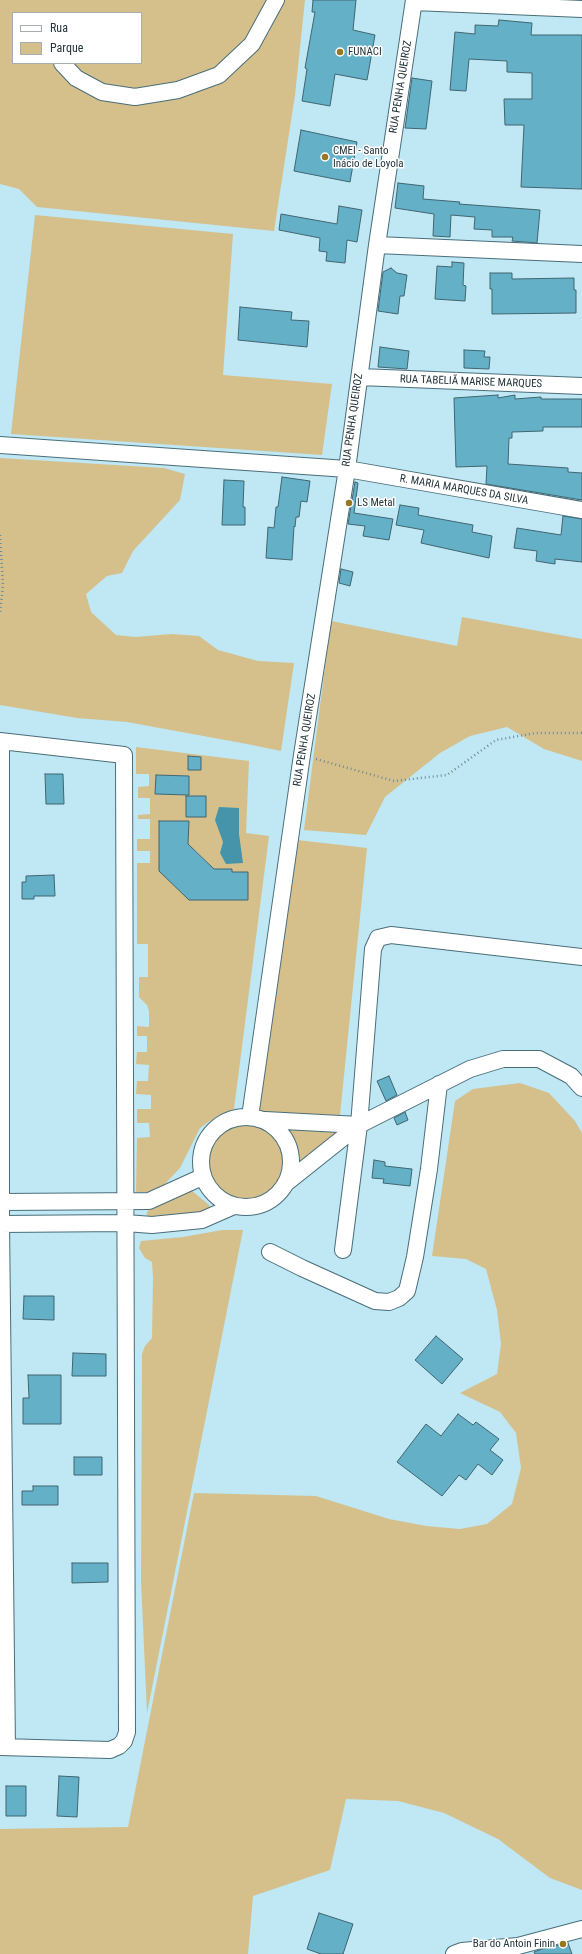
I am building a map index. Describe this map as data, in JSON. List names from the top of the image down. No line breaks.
{"streets":{"street":["RUA PENHA QUEIROZ","RUA TABELIÃ MARISE MARQUES","R. MARIA MARQUES DA SILVA"]},"crossings":[["RUA PENHA QUEIROZ","RUA TABELIÃ MARISE MARQUES"],["RUA PENHA QUEIROZ","R. MARIA MARQUES DA SILVA"]],"places":["FUNACI","CMEI - Santo Inácio de Loyola","LS Metal","Bar do Antoin Finin"],"legend":["Rua","Parque"]}
